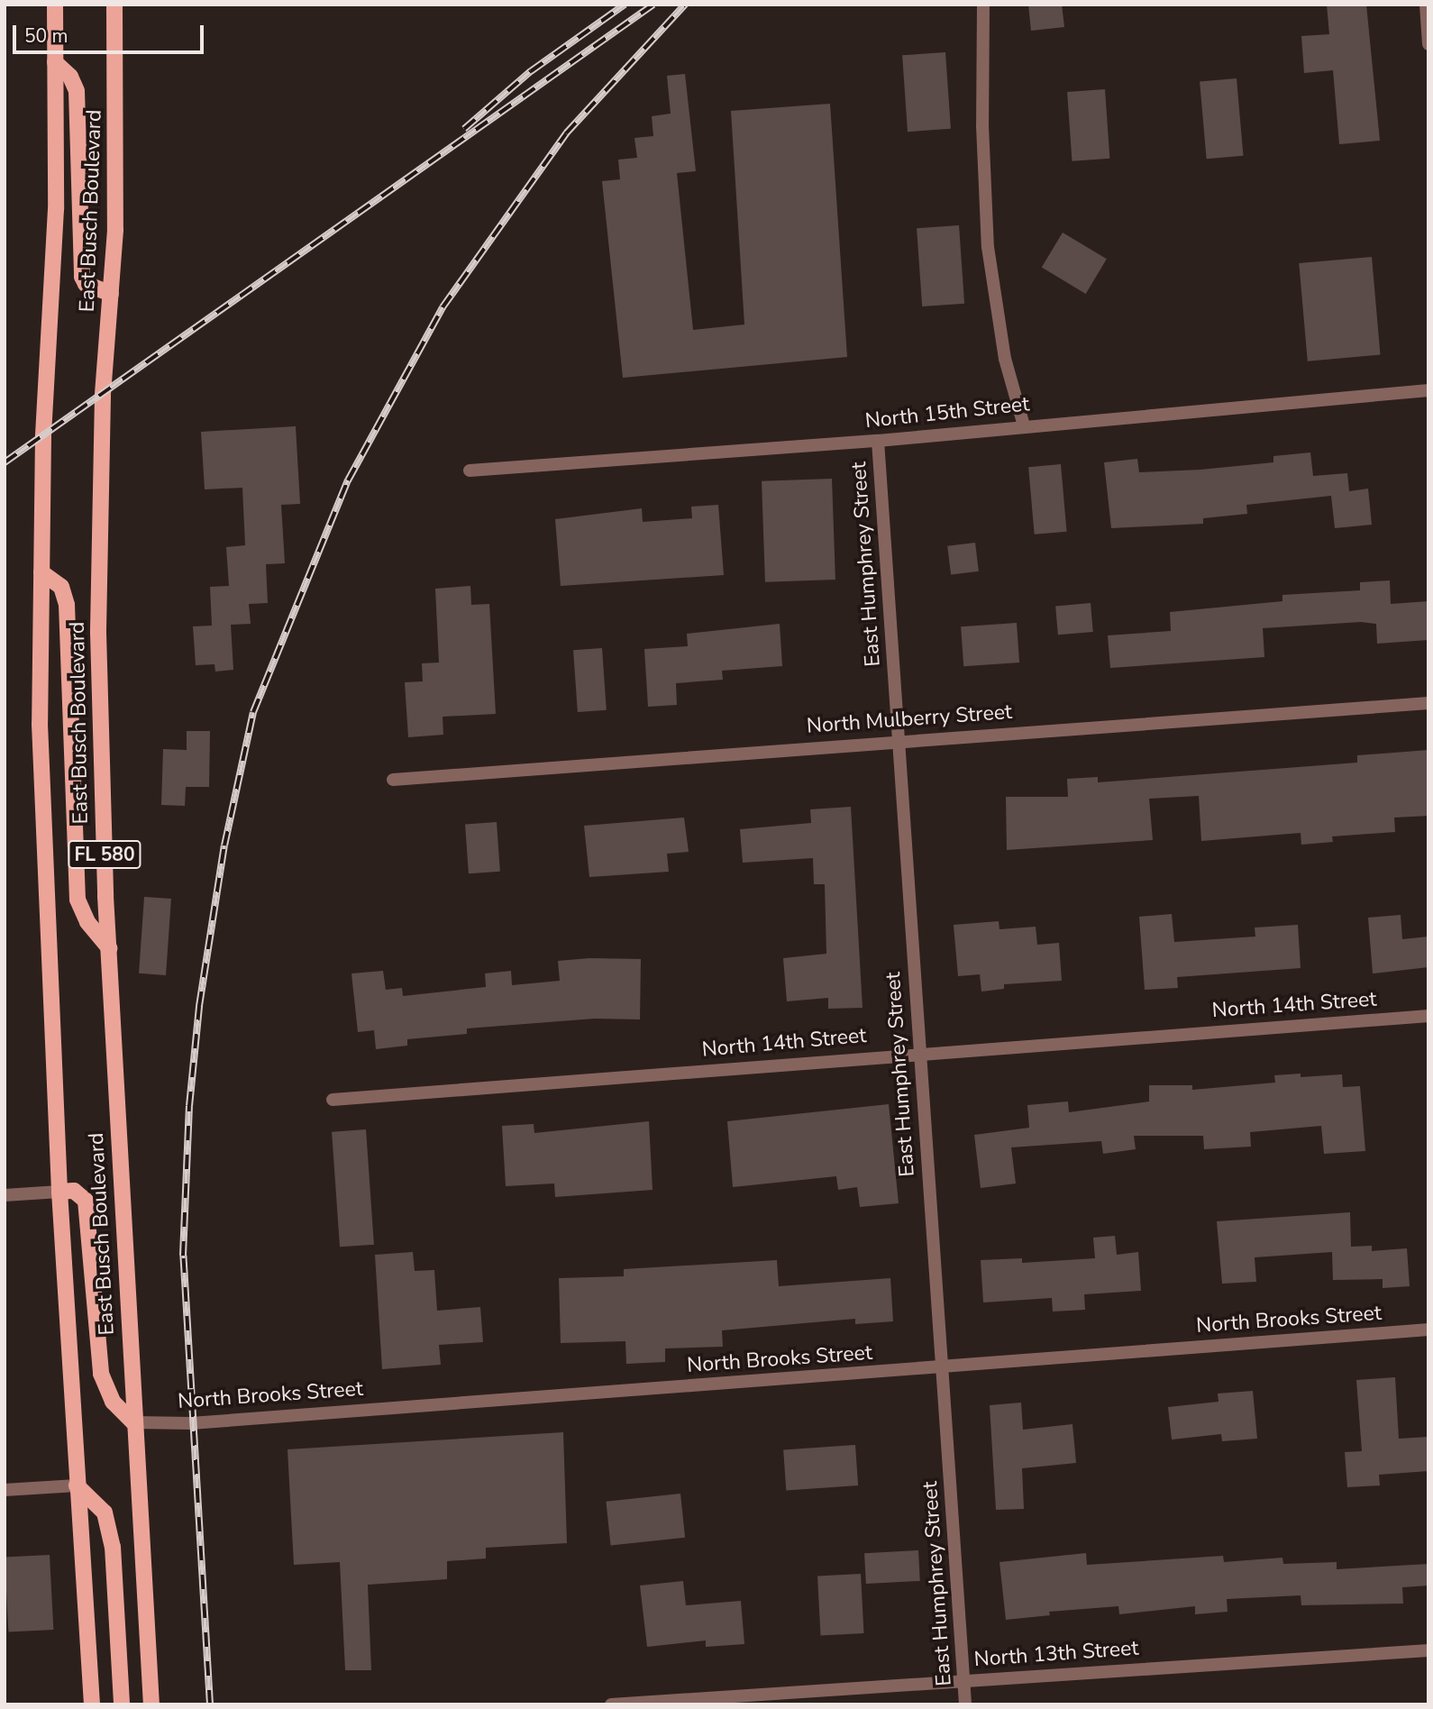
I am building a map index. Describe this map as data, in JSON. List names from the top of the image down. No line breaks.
{"streets":{"main road":["East Busch Boulevard","FL 580"],"street":["North 15th Street","East Humphrey Street","North Mulberry Street","North 14th Street","North Brooks Street","North 13th Street"]},"crossings":[["East Busch Boulevard","North Brooks Street"],["North 15th Street","East Humphrey Street"],["East Humphrey Street","North Mulberry Street"],["East Humphrey Street","North 14th Street"],["East Humphrey Street","North Brooks Street"],["East Humphrey Street","North 13th Street"]],"scale_bar":"50 m"}
